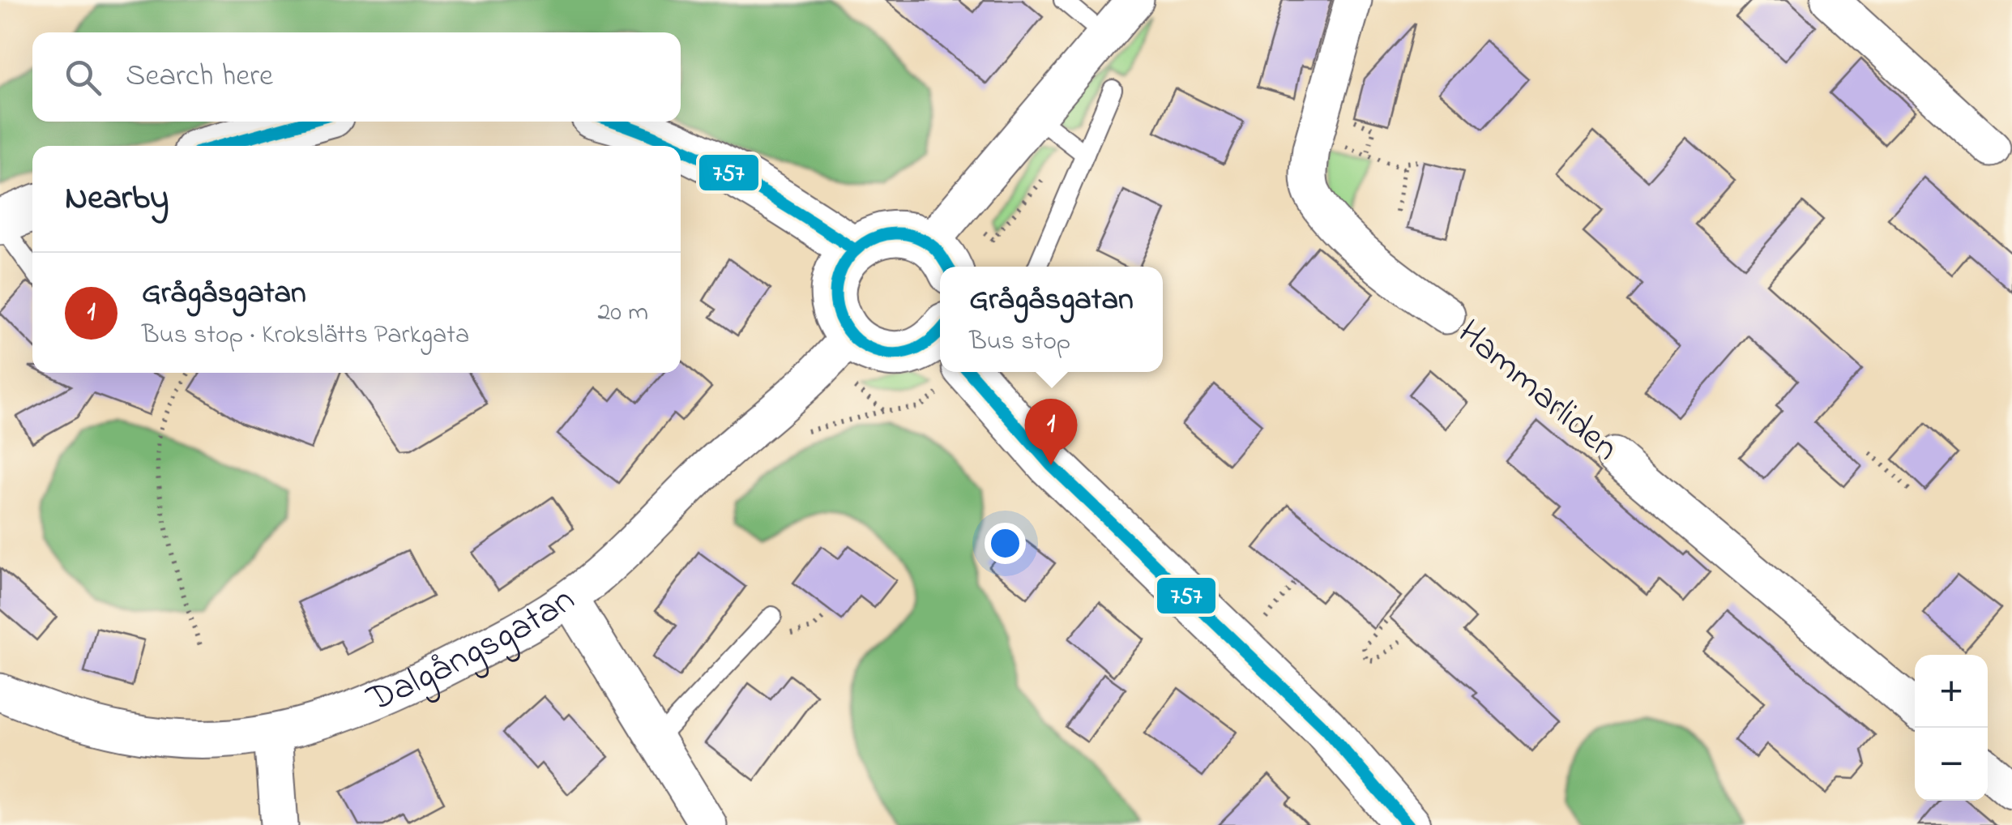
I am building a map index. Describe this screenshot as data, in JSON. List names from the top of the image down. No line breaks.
{"streets":{"street":["Hammarliden","Dalgångsgatan"]},"lines":["transit line 757"],"page":{"search":"Search here","heading":"Nearby","list":[{"mark":"1","name":"Grågåsgatan","note":"Bus stop · Krokslätts Parkgata","value":"20 m"}],"popup":["Grågåsgatan","Bus stop"],"pins":"1","map_buttons":["+","−"]}}
